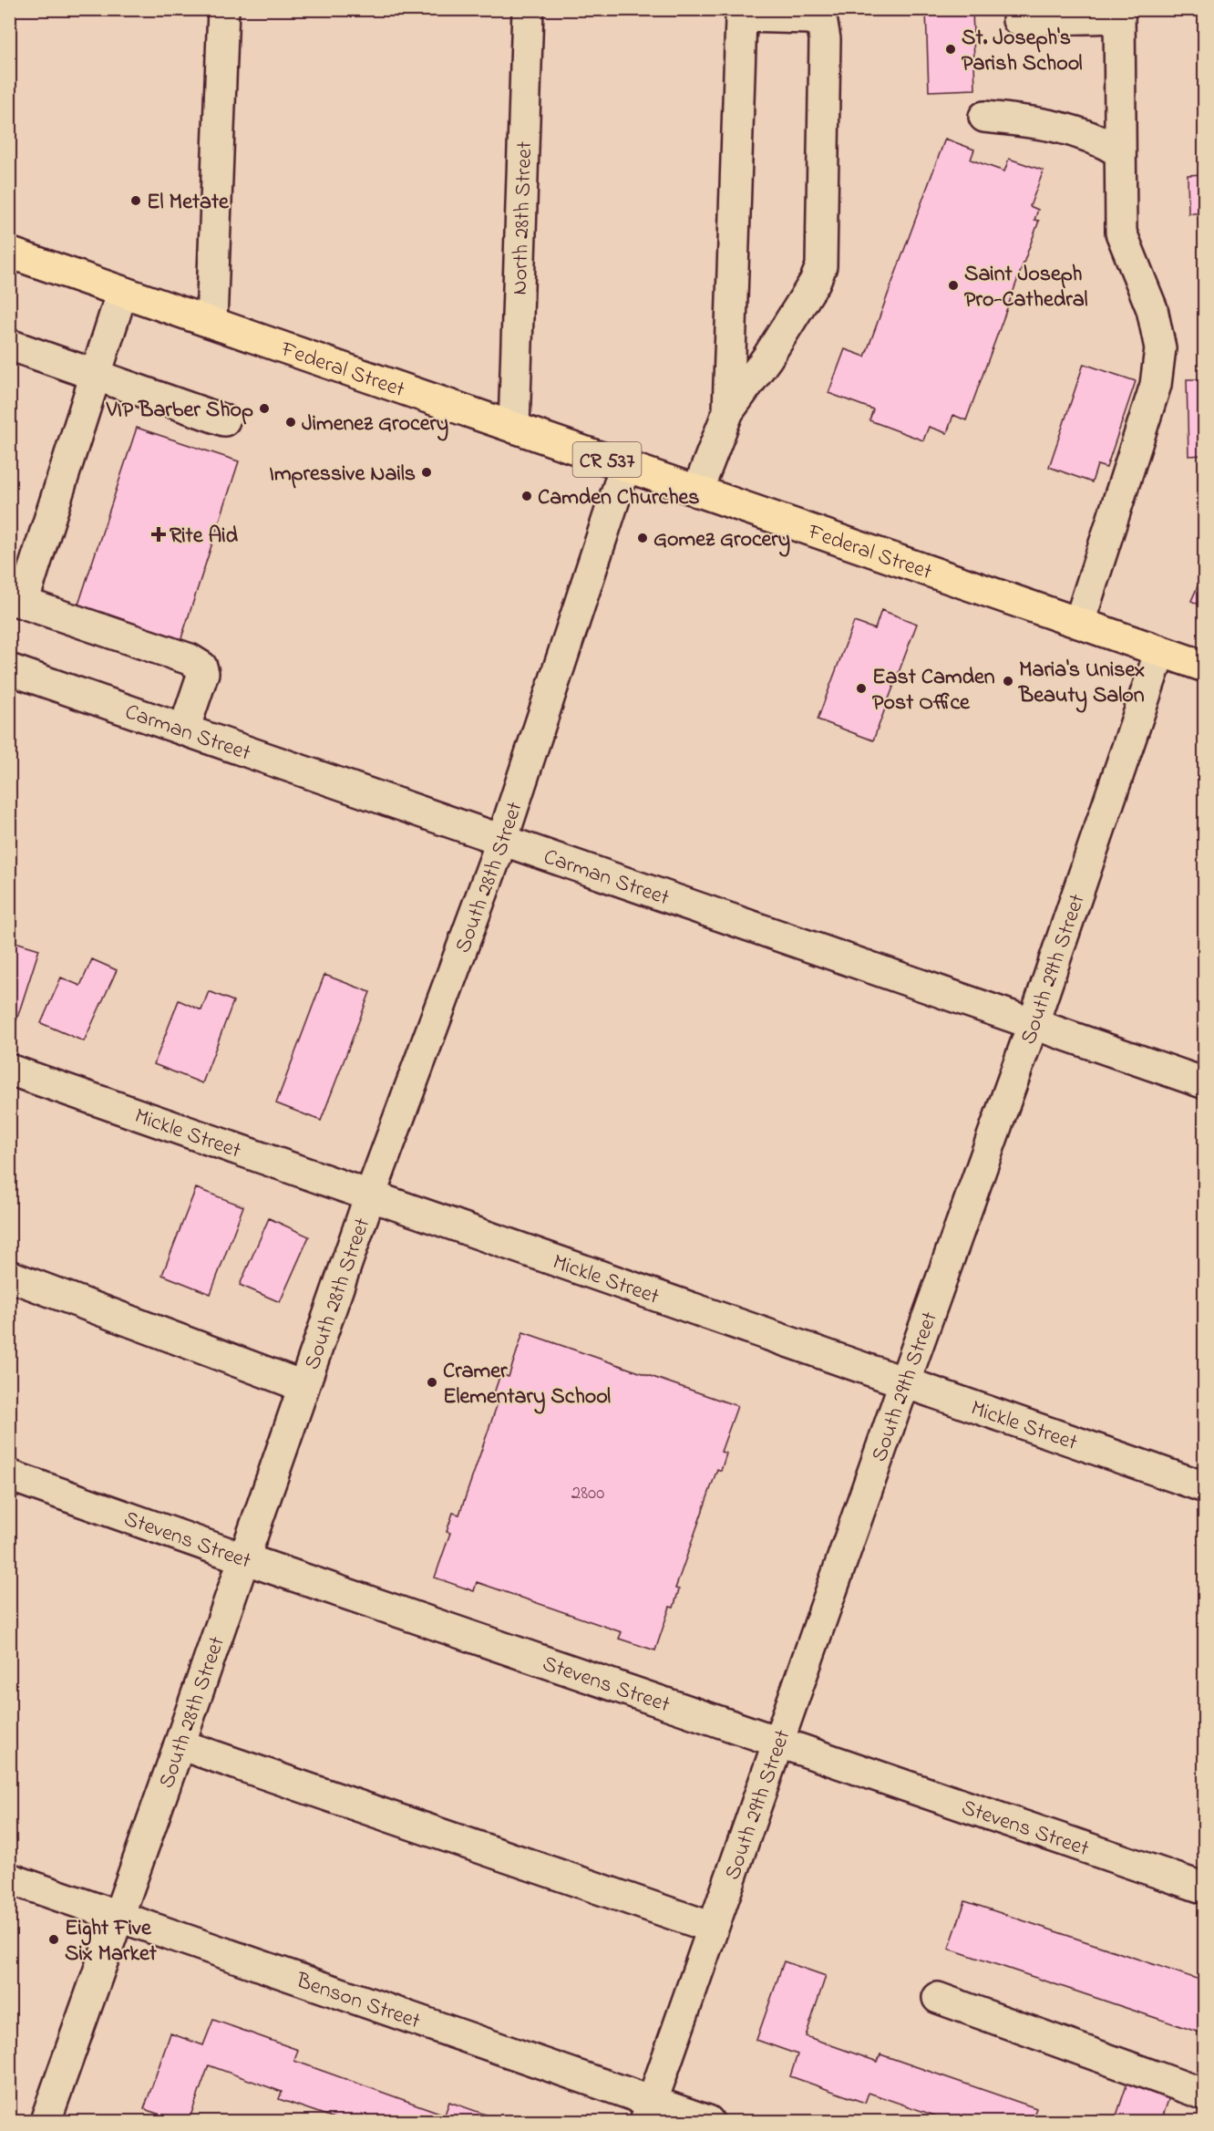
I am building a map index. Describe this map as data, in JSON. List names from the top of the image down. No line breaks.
{"streets":{"main road":["Federal Street","CR 537"],"street":["North 28th Street","Carman Street","South 28th Street","South 29th Street","Mickle Street","Stevens Street","Benson Street"]},"crossings":[["North 28th Street","Federal Street"],["Federal Street","South 28th Street"],["Federal Street","South 29th Street"],["Carman Street","South 28th Street"],["Carman Street","South 29th Street"],["South 28th Street","Mickle Street"],["South 28th Street","Stevens Street"],["South 28th Street","Benson Street"],["South 29th Street","Mickle Street"],["South 29th Street","Stevens Street"],["South 29th Street","Benson Street"]],"places":{"other":["St. Joseph's Parish School","El Metate","Saint Joseph Pro-Cathedral","VIP Barber Shop","Jimenez Grocery","Impressive Nails","Camden Churches","Gomez Grocery","Maria's Unisex Beauty Salon","East Camden Post Office","Cramer Elementary School","Eight Five Six Market"],"health":["Rite Aid"]},"house_numbers":["2800"]}
